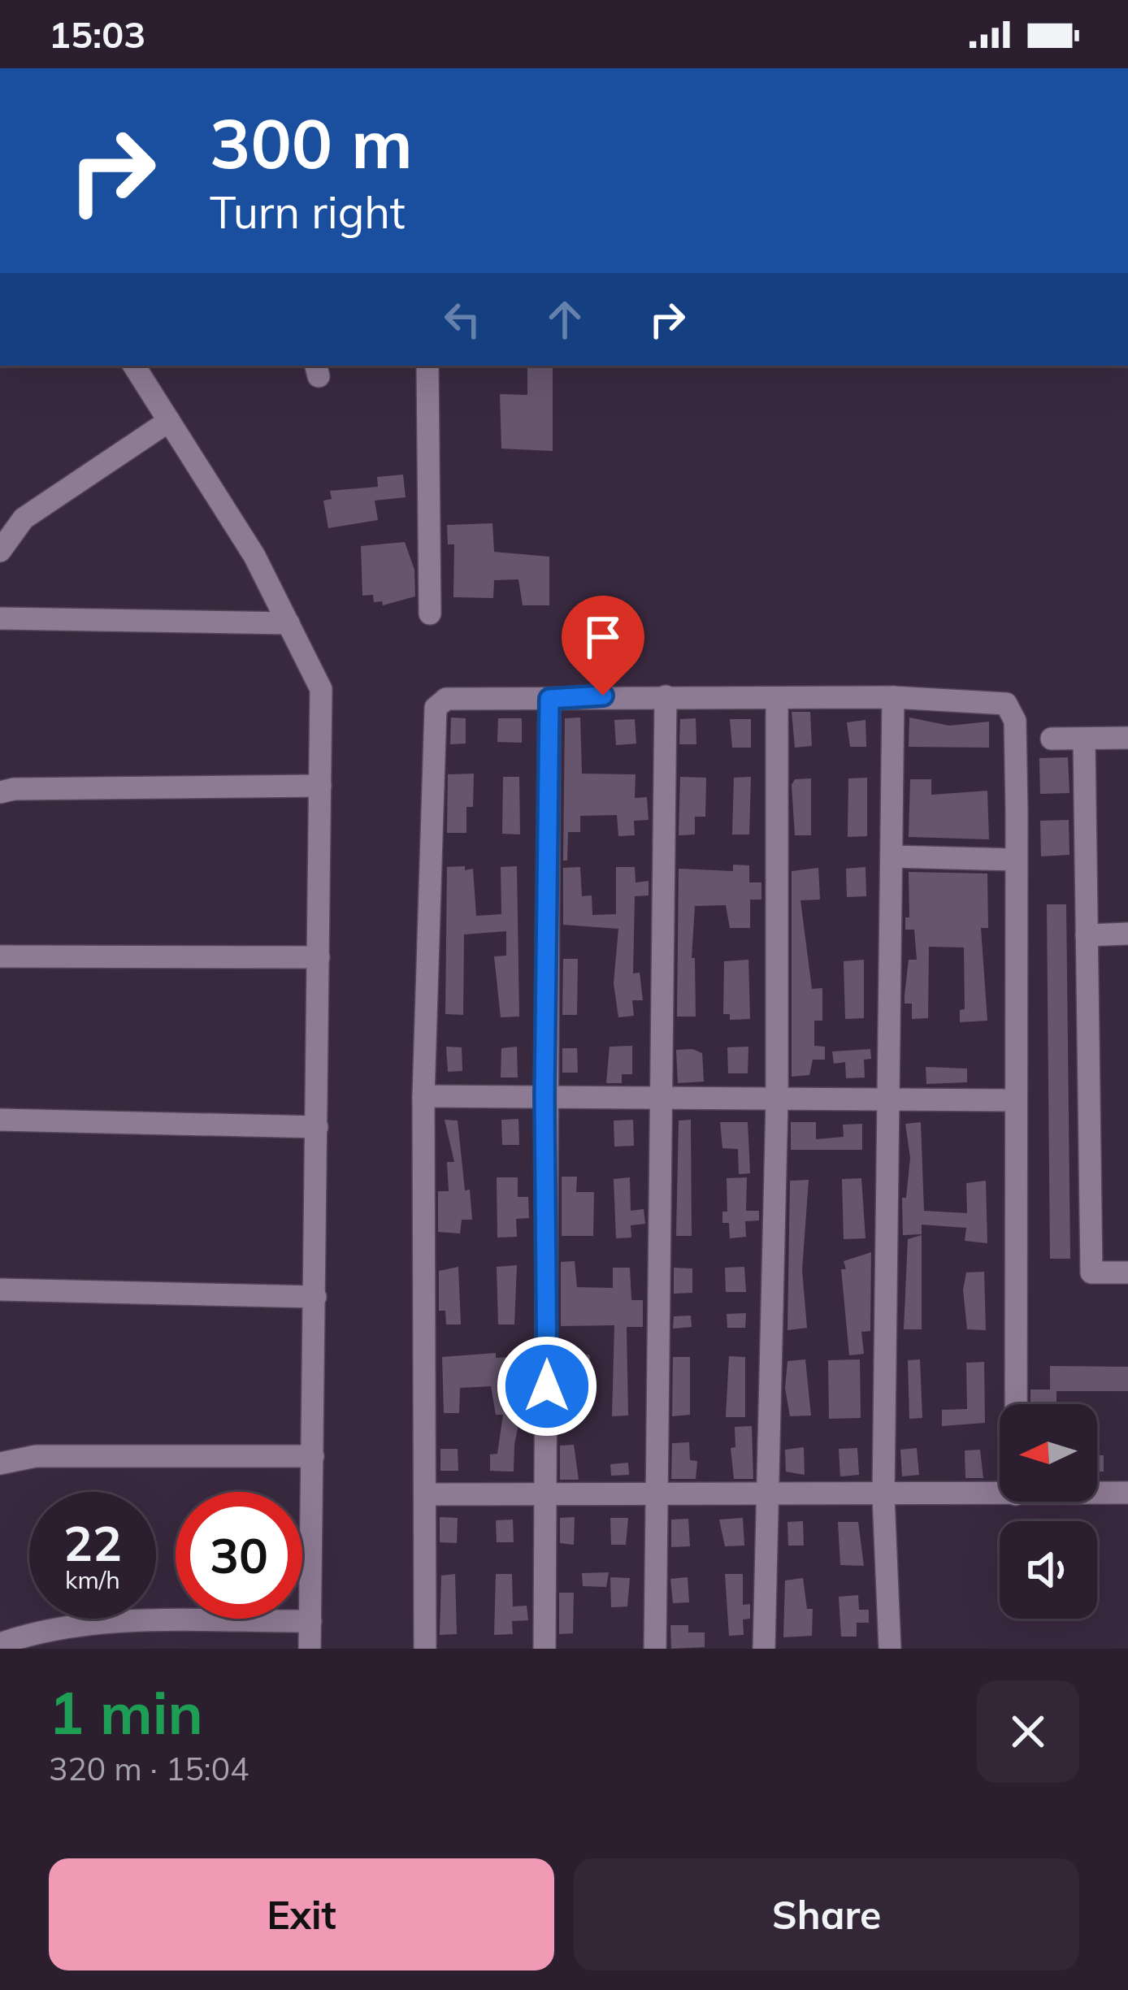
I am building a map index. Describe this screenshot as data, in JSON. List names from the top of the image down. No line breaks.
{"north":"left","page":{"status":"15:03","turn":["300 m","Turn right"],"speed":"22 km/h","limit":"30","heading":["1 min","320 m · 15:04"],"buttons":["Exit","Share"]}}
